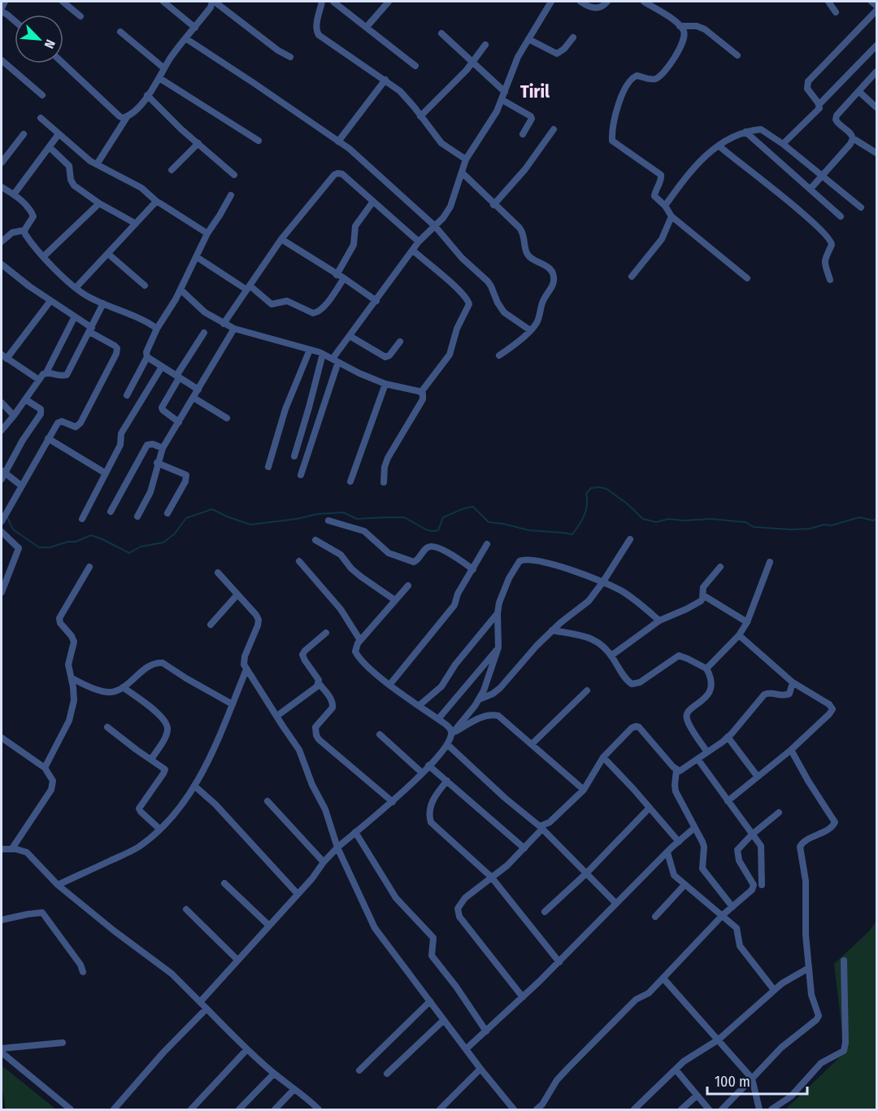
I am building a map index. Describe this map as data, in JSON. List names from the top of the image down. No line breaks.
{"districts":["Tiril"],"scale_bar":"100 m","north":"bottom right"}
